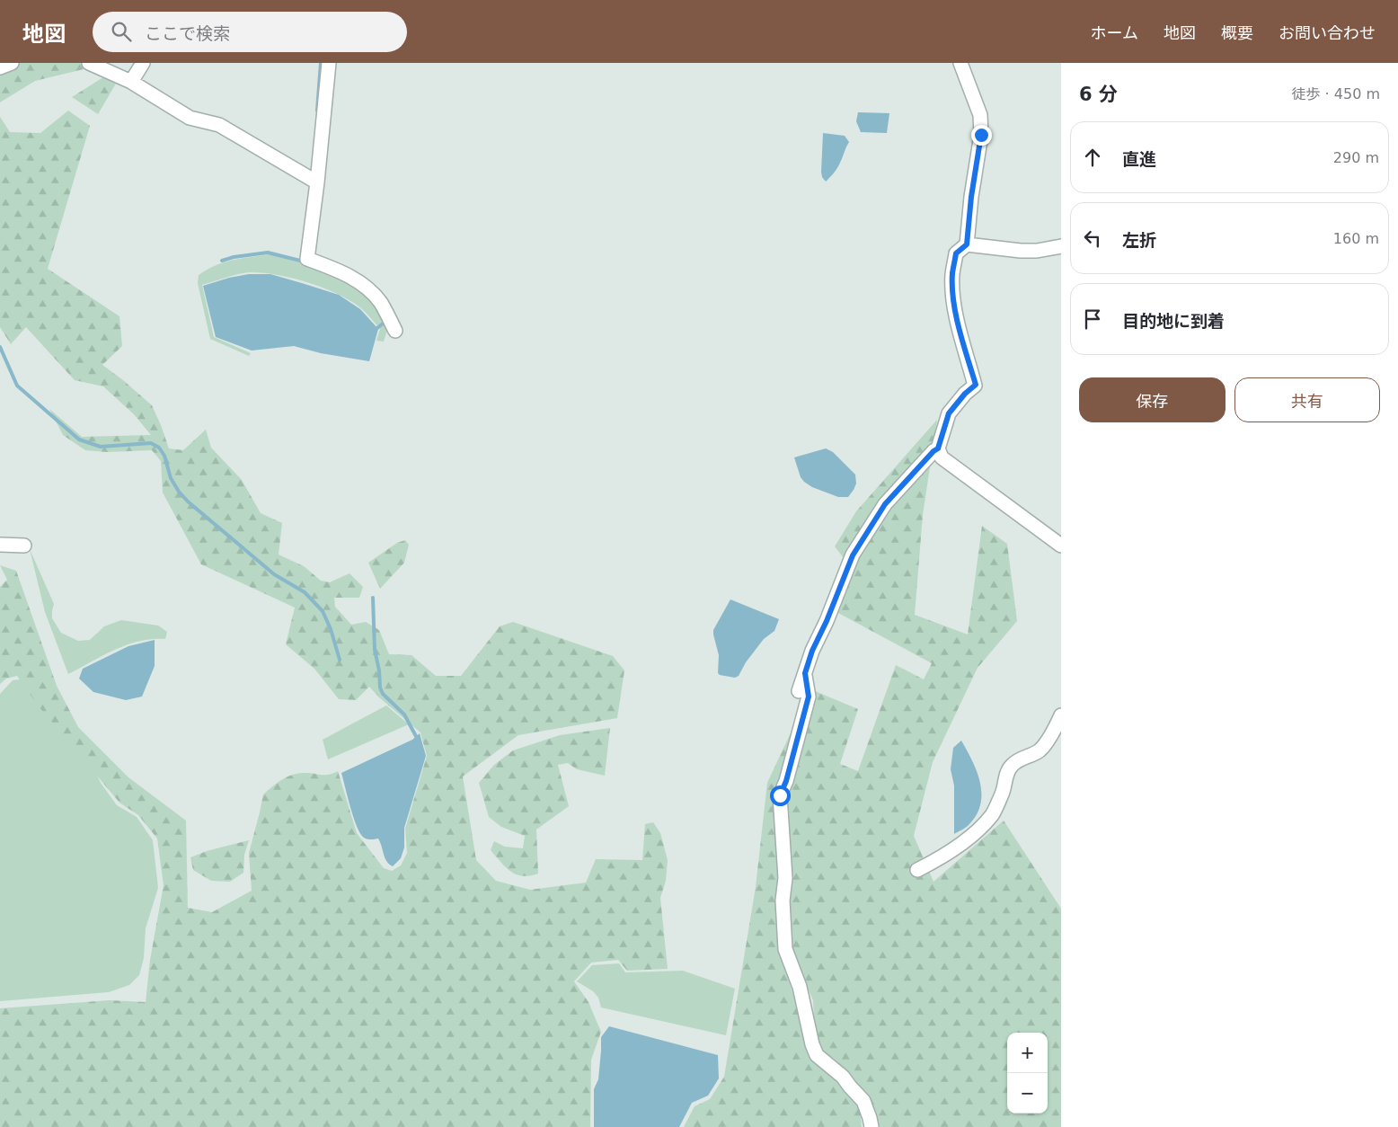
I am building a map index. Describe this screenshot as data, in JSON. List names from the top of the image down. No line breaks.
{"page":{"header":"地図","search":"ここで検索","nav":["ホーム","地図","概要","お問い合わせ"],"heading":["6 分","徒歩 · 450 m"],"list":[["直進","290 m"],["左折","160 m"],"目的地に到着"],"buttons":["保存","共有"],"map_buttons":["+","−"]}}
